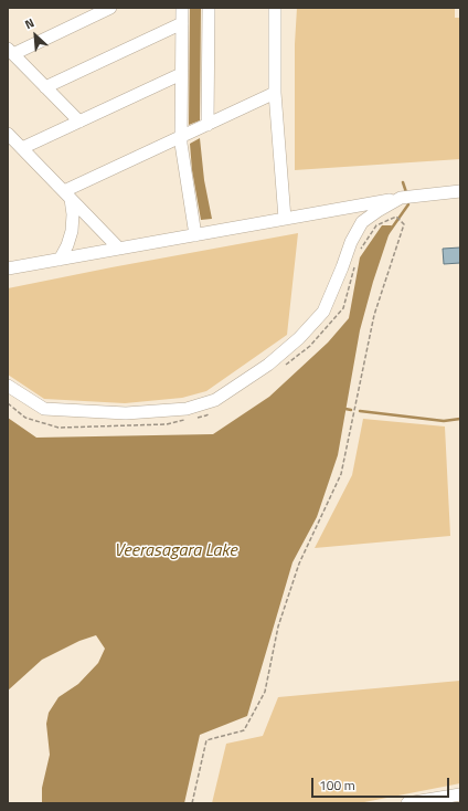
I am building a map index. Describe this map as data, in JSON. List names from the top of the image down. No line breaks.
{"water":["Veerasagara Lake"],"scale_bar":"100 m","north":"top left"}
